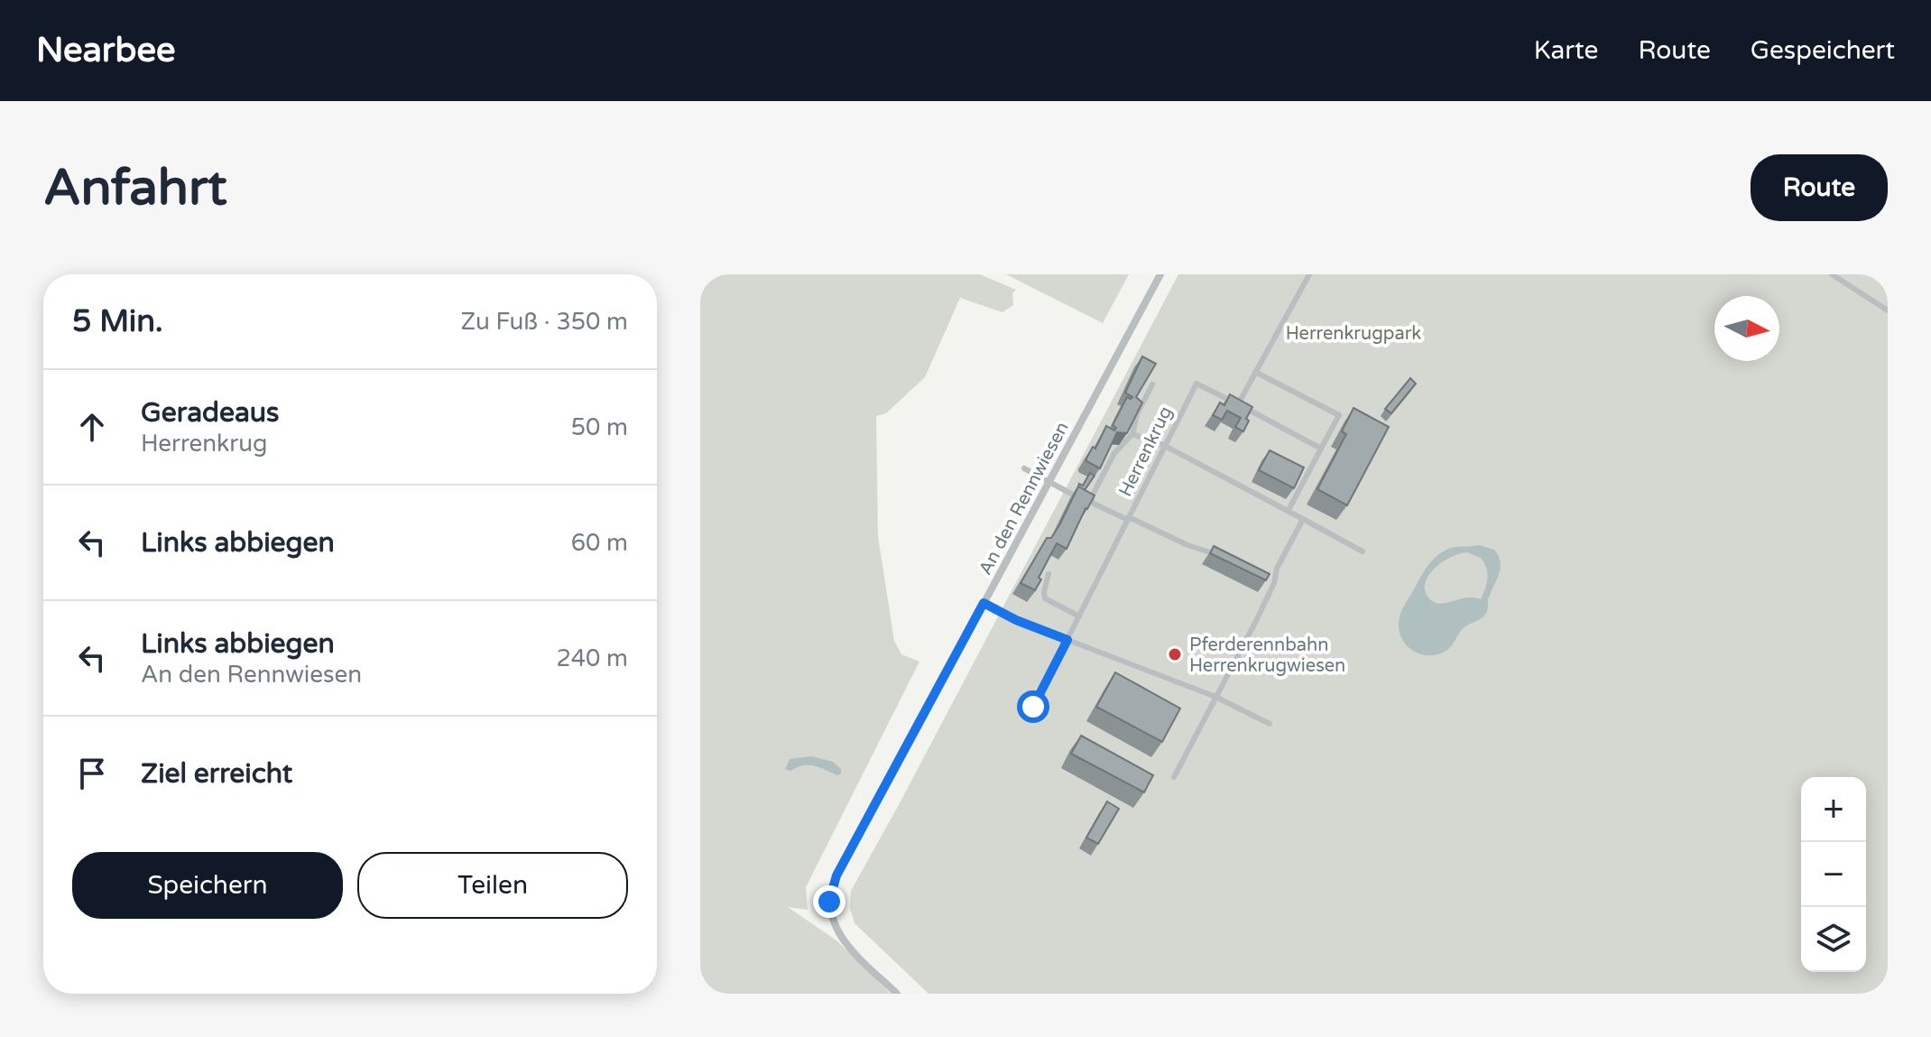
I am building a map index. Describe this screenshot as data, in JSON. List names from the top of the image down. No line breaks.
{"streets":{"street":["An den Rennwiesen"],"lane":["Herrenkrug"]},"parks":["Herrenkrugpark"],"places":["Pferderennbahn Herrenkrugwiesen"],"north":"right","page":{"header":"Nearbee","nav":["Karte","Route","Gespeichert"],"buttons":["Route",["Speichern","Teilen"]],"title":"Anfahrt","heading":["5 Min.","Zu Fuß · 350 m"],"list":[["Geradeaus","Herrenkrug","50 m"],["Links abbiegen","60 m"],["Links abbiegen","An den Rennwiesen","240 m"],"Ziel erreicht"],"map_buttons":["+","−"]}}
